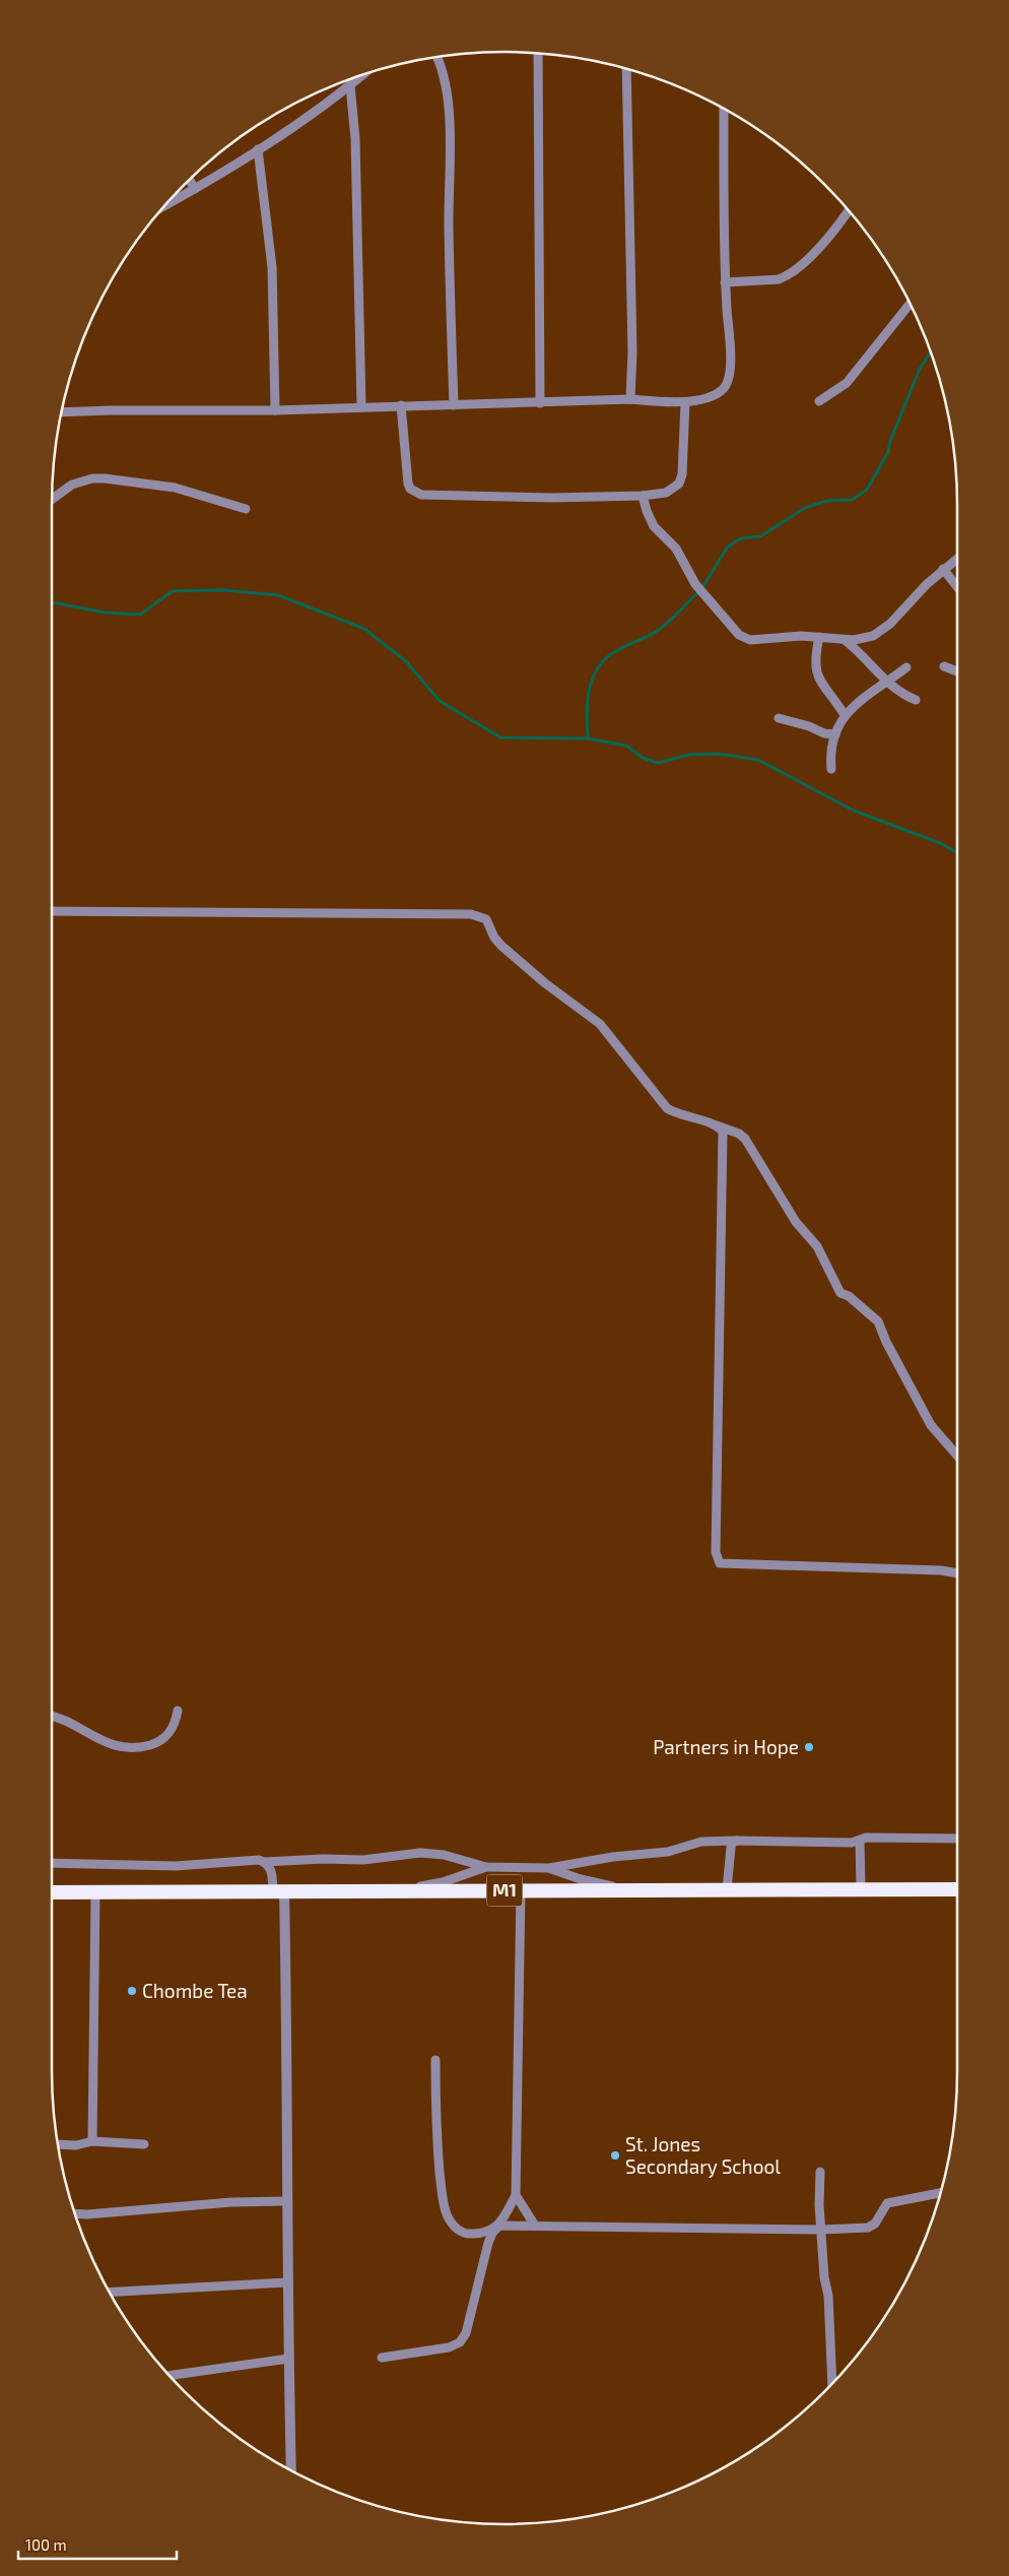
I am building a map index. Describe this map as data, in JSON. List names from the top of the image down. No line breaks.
{"streets":{"highway":["M1"]},"places":["Partners in Hope","Chombe Tea","St. Jones Secondary School"],"scale_bar":"100 m"}
